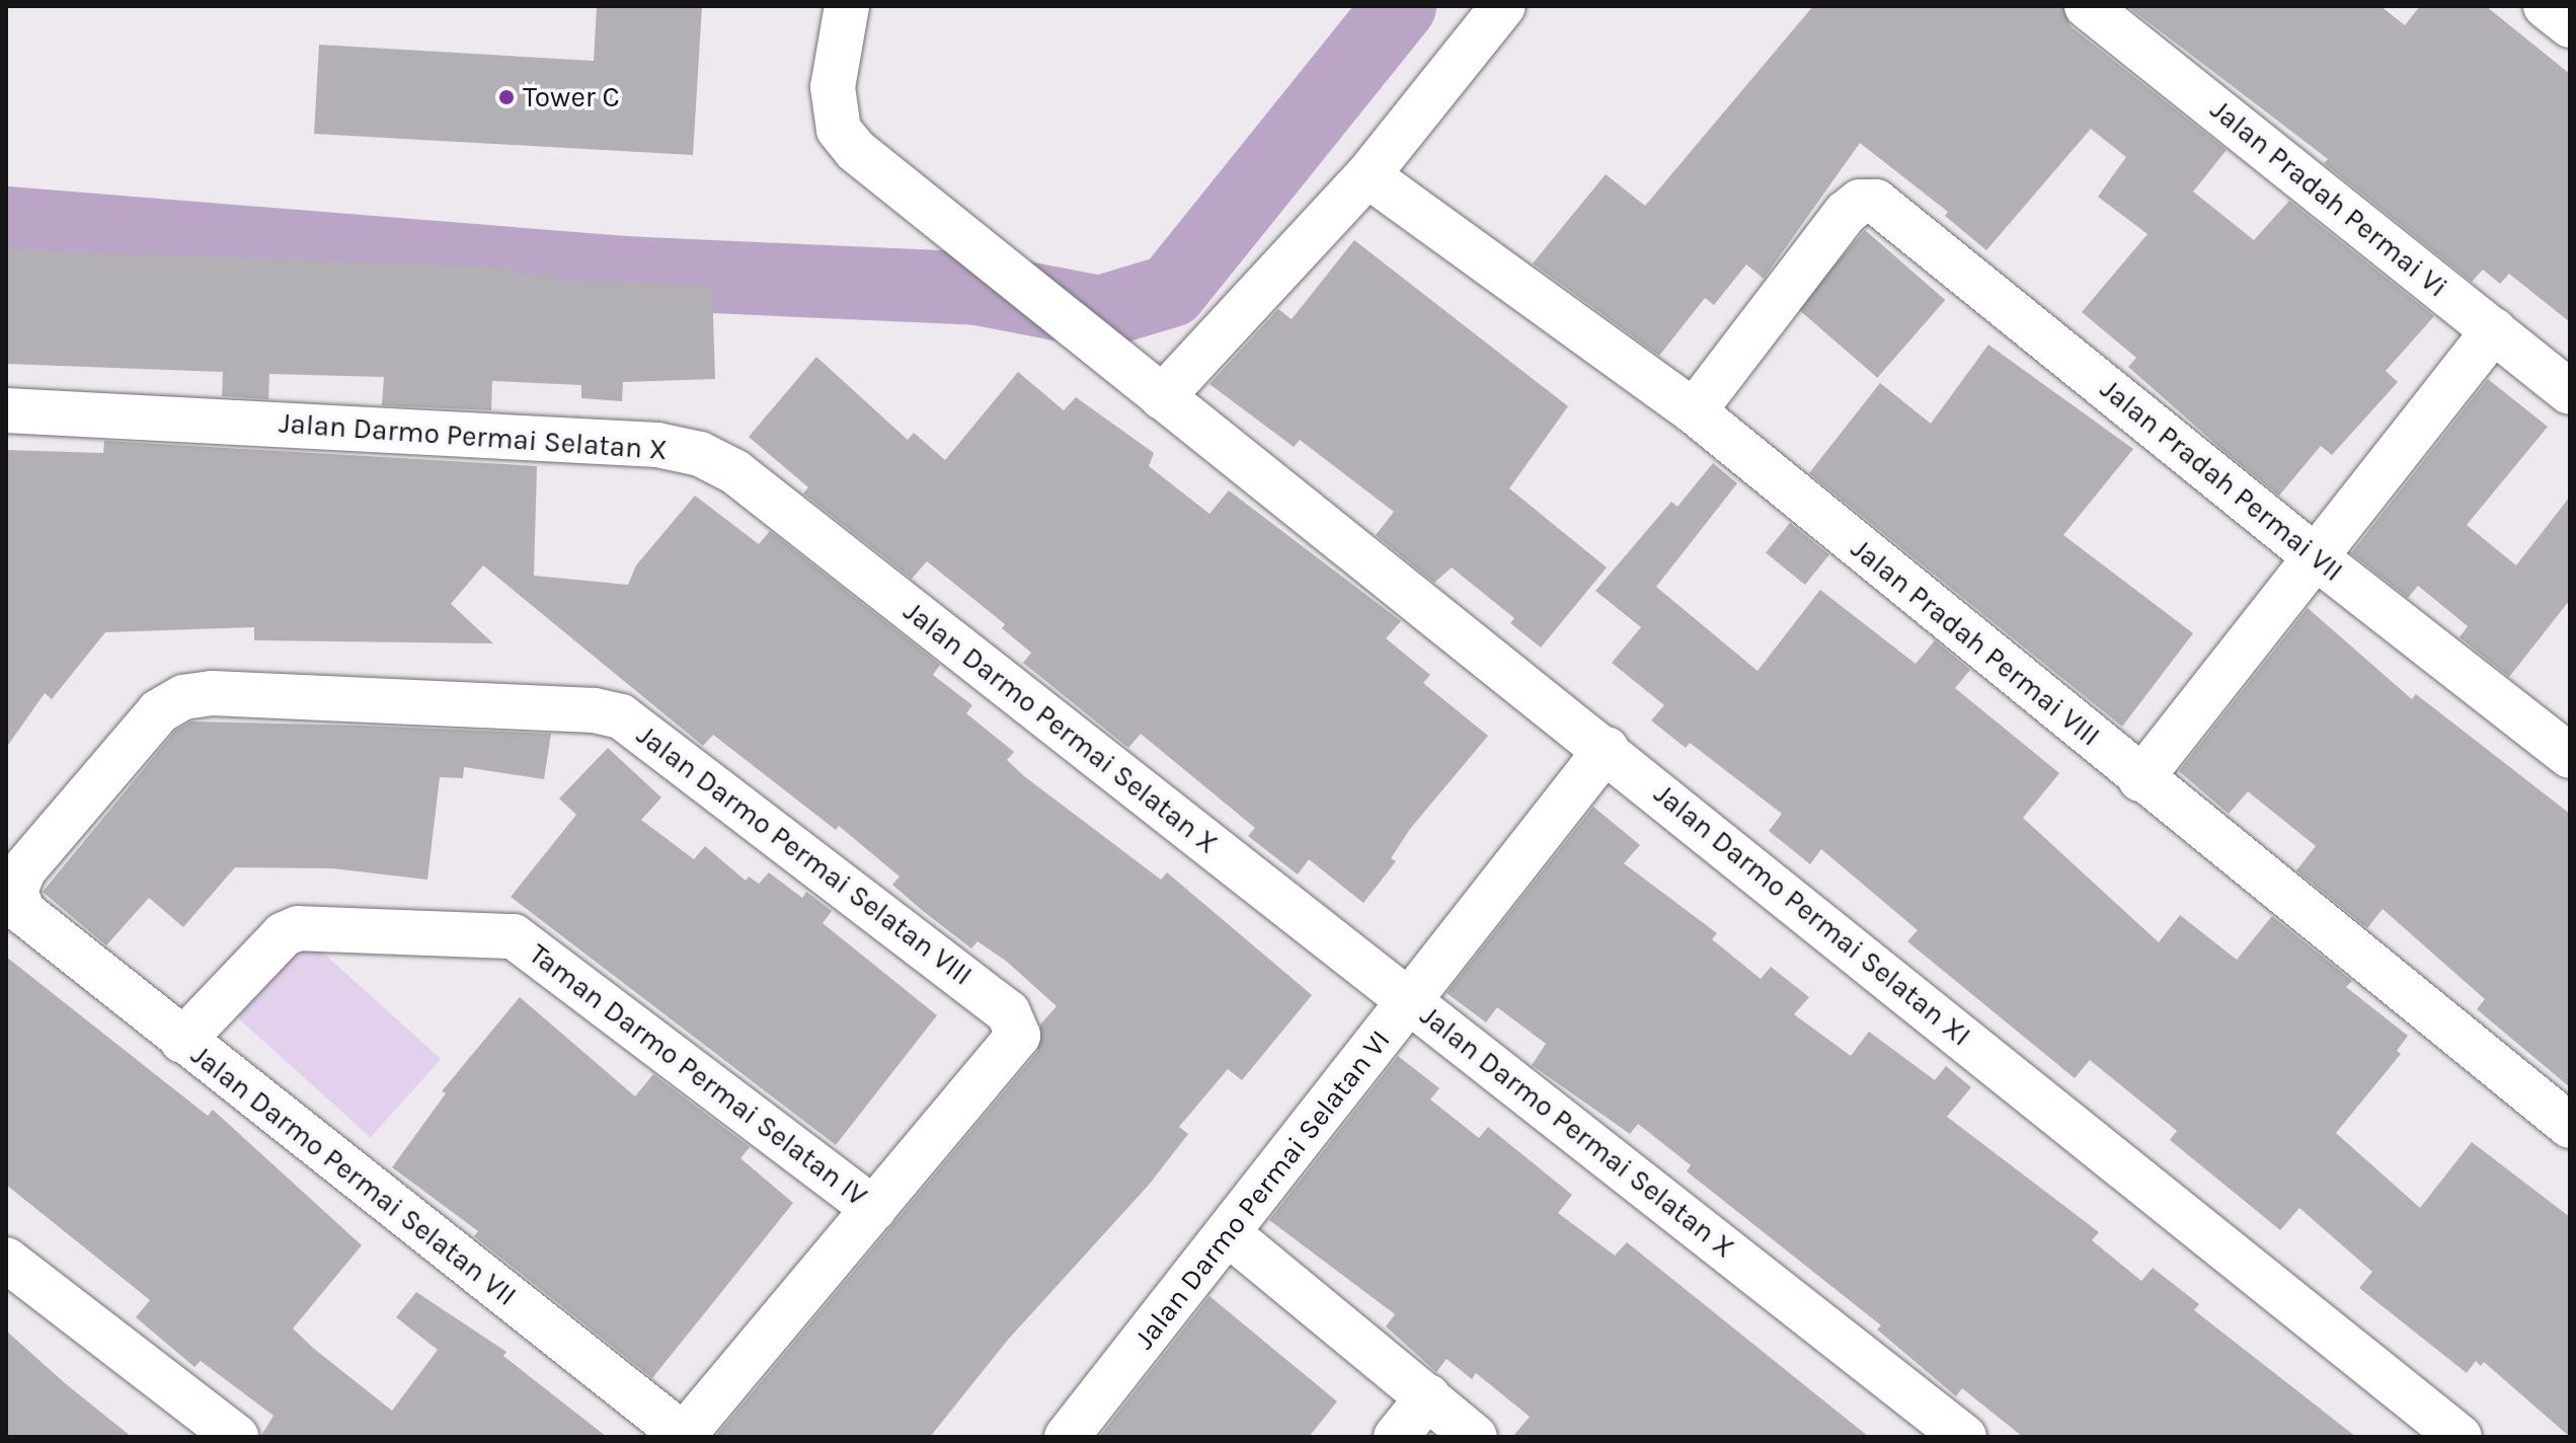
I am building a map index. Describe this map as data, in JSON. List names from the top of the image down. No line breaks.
{"streets":{"street":["Jalan Pradah Permai Vi","Jalan Darmo Permai Selatan X","Jalan Pradah Permai VII","Jalan Pradah Permai VIII","Jalan Darmo Permai Selatan VIII","Jalan Darmo Permai Selatan XI","Taman Darmo Permai Selatan IV","Jalan Darmo Permai Selatan VII","Jalan Darmo Permai Selatan VI"]},"crossings":[["Jalan Darmo Permai Selatan X","Jalan Darmo Permai Selatan VI"],["Jalan Pradah Permai VII","Jalan Pradah Permai VIII"],["Jalan Darmo Permai Selatan VIII","Taman Darmo Permai Selatan IV"],["Jalan Darmo Permai Selatan VIII","Jalan Darmo Permai Selatan VII"],["Jalan Darmo Permai Selatan XI","Jalan Darmo Permai Selatan VI"],["Taman Darmo Permai Selatan IV","Jalan Darmo Permai Selatan VII"]],"places":["Tower C"]}
